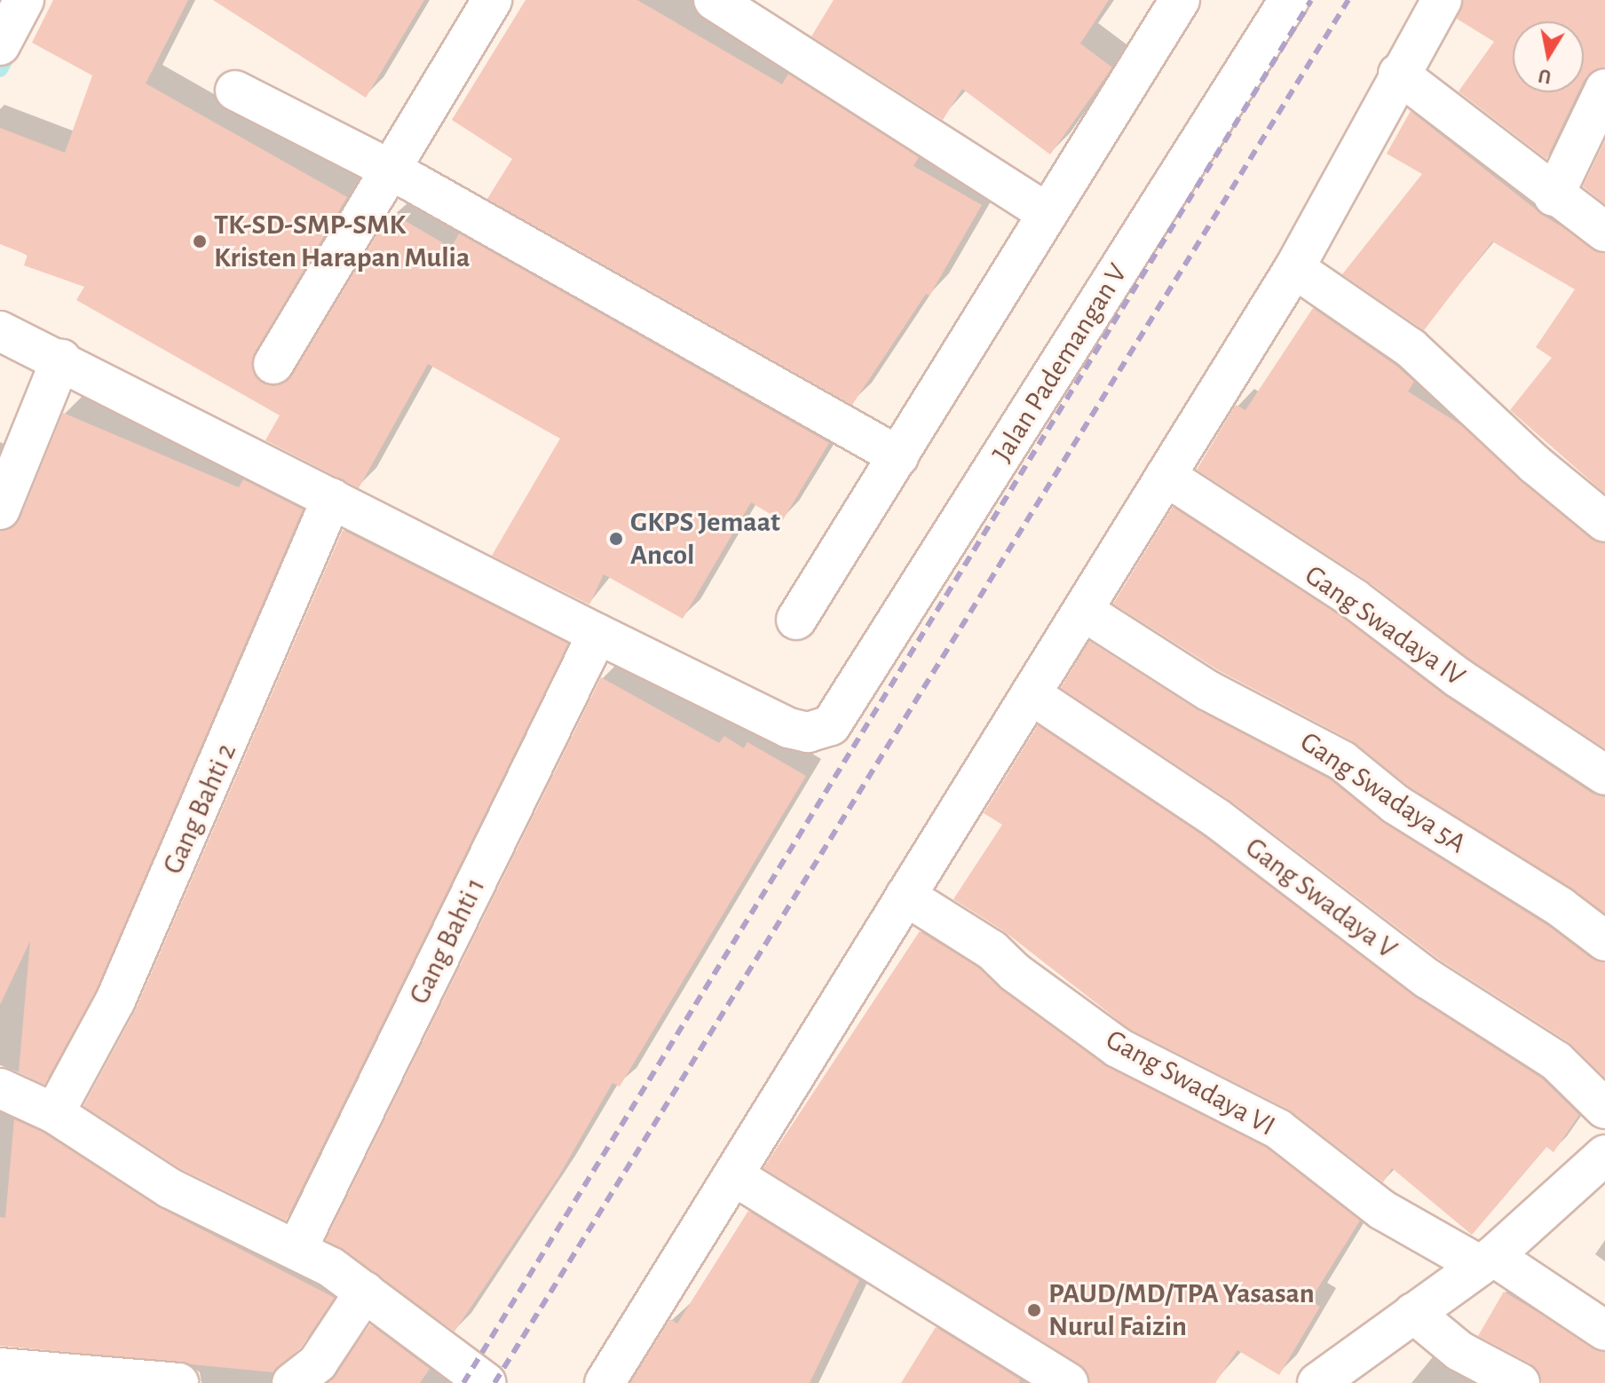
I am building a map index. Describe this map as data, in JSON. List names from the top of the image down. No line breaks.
{"streets":{"street":["Jalan Pademangan V","Gang Swadaya IV","Gang Swadaya 5A","Gang Bahti 2","Gang Swadaya V","Gang Bahti 1","Gang Swadaya VI"]},"crossings":[["Jalan Pademangan V","Gang Bahti 1"]],"places":["TK-SD-SMP-SMK Kristen Harapan Mulia","GKPS Jemaat Ancol","PAUD/MD/TPA Yasasan Nurul Faizin"],"north":"bottom"}
